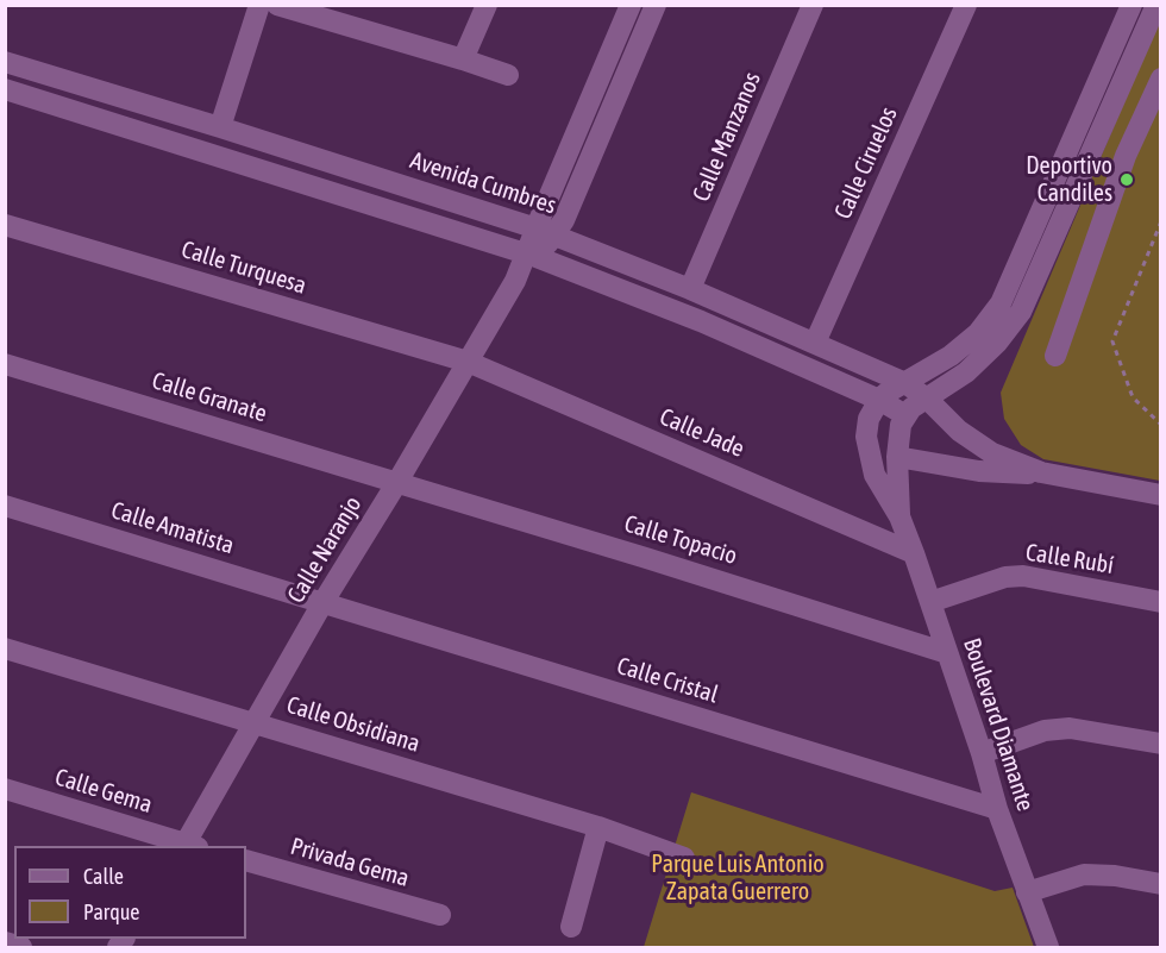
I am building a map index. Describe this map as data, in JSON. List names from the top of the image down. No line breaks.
{"streets":{"street":["Calle Manzanos","Calle Ciruelos","Avenida Cumbres","Calle Turquesa","Calle Granate","Calle Jade","Calle Amatista","Calle Topacio","Calle Naranjo","Calle Rubí","Calle Cristal","Calle Obsidiana","Boulevard Diamante","Calle Gema","Privada Gema"]},"crossings":[["Calle Manzanos","Avenida Cumbres"],["Calle Ciruelos","Avenida Cumbres"],["Avenida Cumbres","Calle Naranjo"],["Calle Turquesa","Calle Jade"],["Calle Turquesa","Calle Naranjo"],["Calle Granate","Calle Topacio"],["Calle Granate","Calle Naranjo"],["Calle Jade","Calle Naranjo"],["Calle Jade","Boulevard Diamante"],["Calle Amatista","Calle Naranjo"],["Calle Amatista","Calle Cristal"],["Calle Topacio","Calle Naranjo"],["Calle Topacio","Boulevard Diamante"],["Calle Naranjo","Calle Cristal"],["Calle Naranjo","Calle Obsidiana"],["Calle Rubí","Boulevard Diamante"],["Calle Cristal","Boulevard Diamante"]],"parks":["Parque Luis Antonio Zapata Guerrero"],"places":["Deportivo Candiles"],"legend":["Calle","Parque"]}
